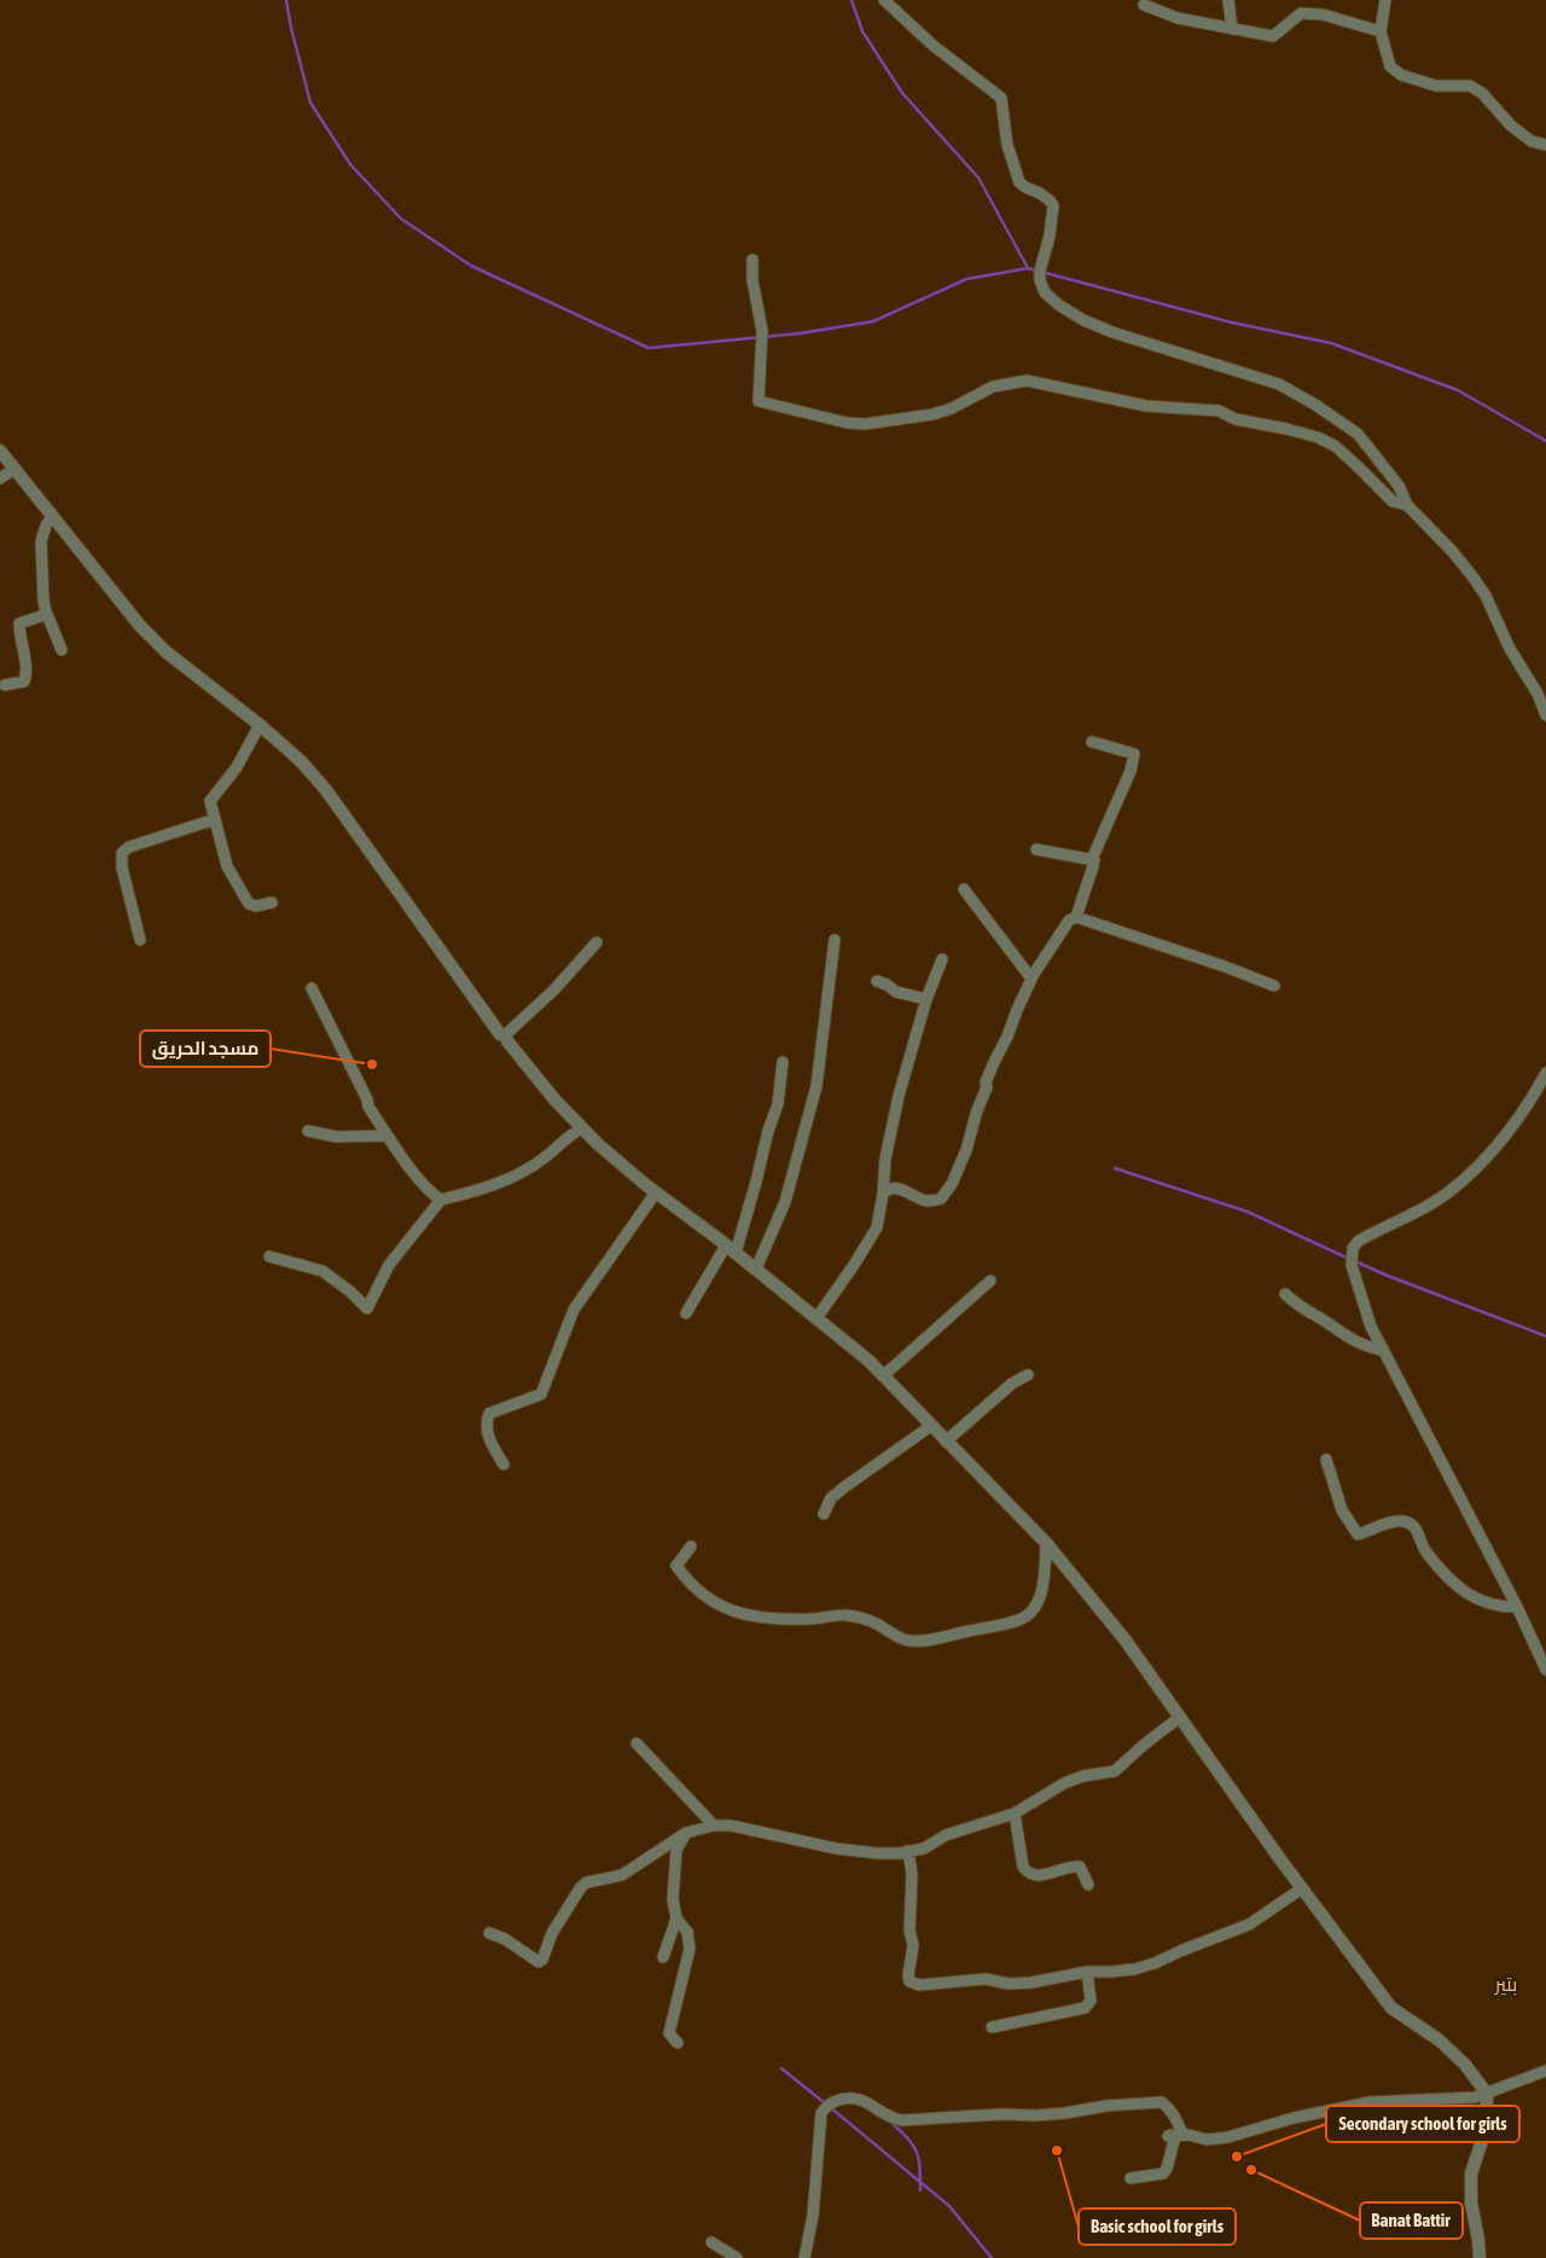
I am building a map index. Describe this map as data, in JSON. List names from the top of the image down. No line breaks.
{"districts":["بتير"],"places":["مسجد الحريق","Basic school for girls","Secondary school for girls","Banat Battir"]}
